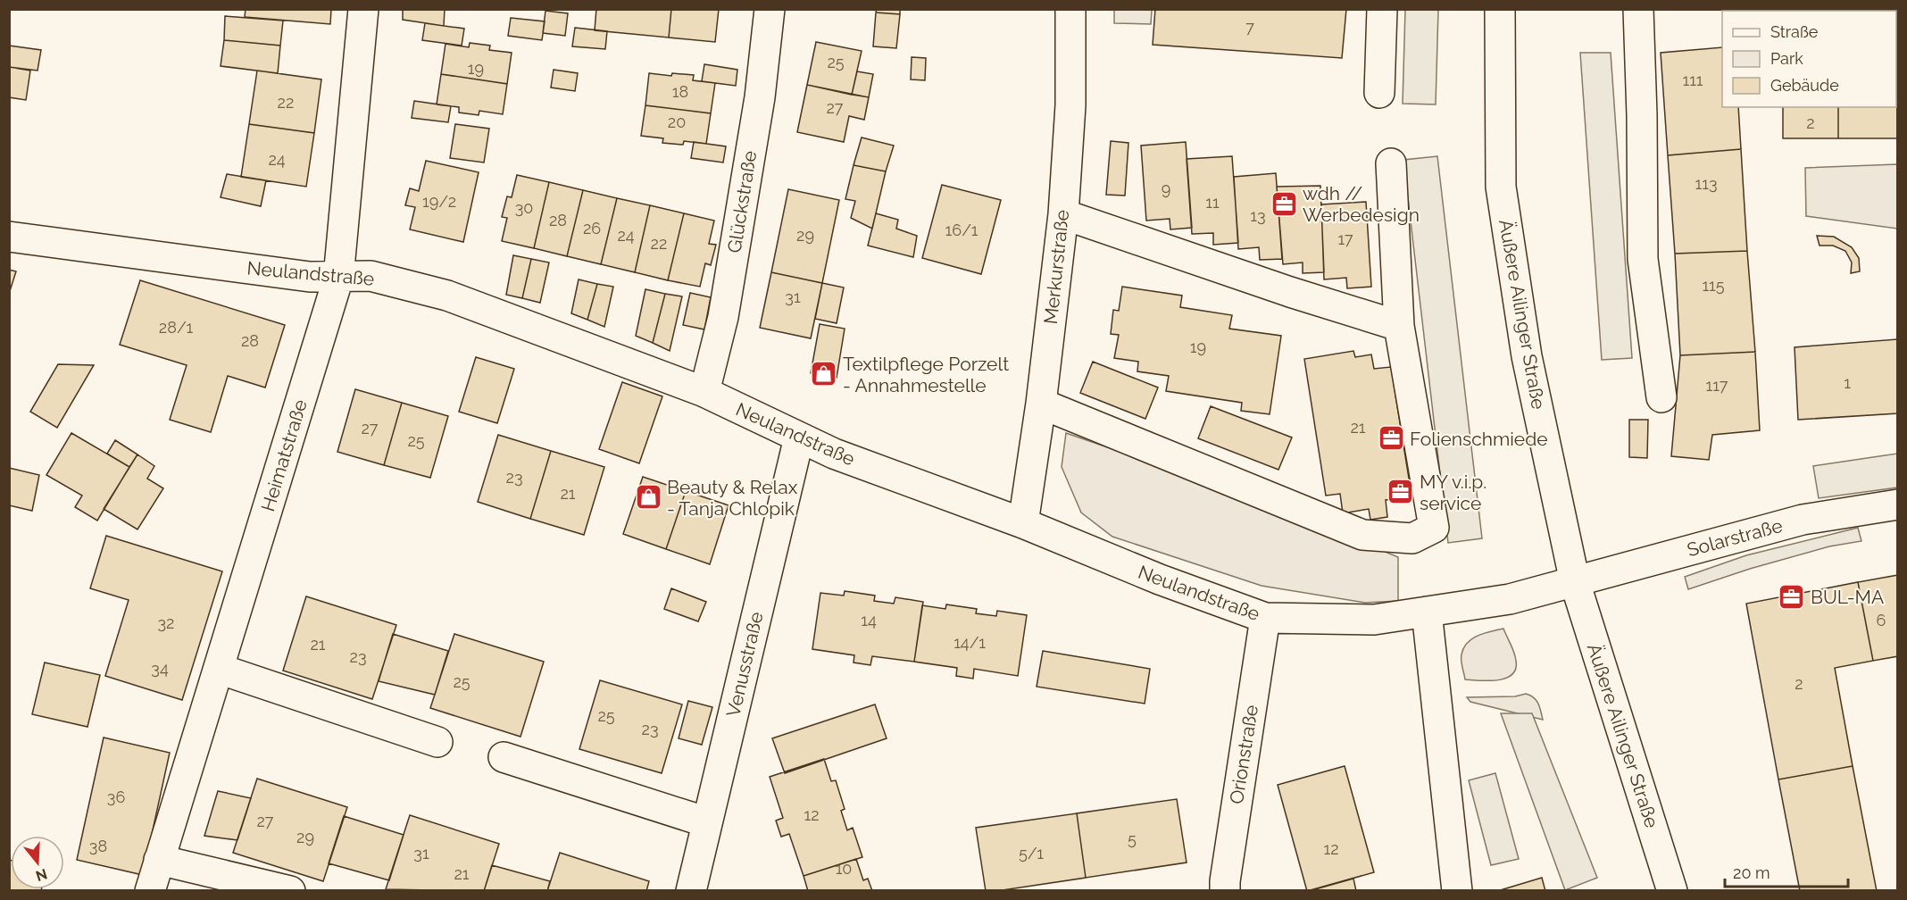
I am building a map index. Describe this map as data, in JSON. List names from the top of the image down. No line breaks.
{"streets":{"street":["Glückstraße","Merkurstraße","Neulandstraße","Äußere Ailinger Straße","Heimatstraße","Solarstraße","Venusstraße","Orionstraße"]},"crossings":[["Glückstraße","Neulandstraße"],["Merkurstraße","Neulandstraße"],["Neulandstraße","Äußere Ailinger Straße"],["Neulandstraße","Heimatstraße"],["Neulandstraße","Solarstraße"],["Neulandstraße","Venusstraße"],["Neulandstraße","Orionstraße"],["Äußere Ailinger Straße","Solarstraße"]],"places":{"office":["wdh // Werbedesign","Folienschmiede","MY v.i.p. service","BUL-MA"],"shop":["Textilpflege Porzelt - Annahmestelle","Beauty & Relax - Tanja Chlopik"]},"house_numbers":["7","25","19","111","18","22","27","20","2","24","113","9","19/2","11","30","13","28","26","16/1","24","29","17","22","115","31","28/1","28","19","1","117","21","27","25","23","21","14","6","32","14/1","21","23","34","25","2","25","23","36","12","27","29","5","38","12","31","5/1","10","21"],"legend":["Straße","Park","Gebäude"],"scale_bar":"20 m","north":"bottom"}
